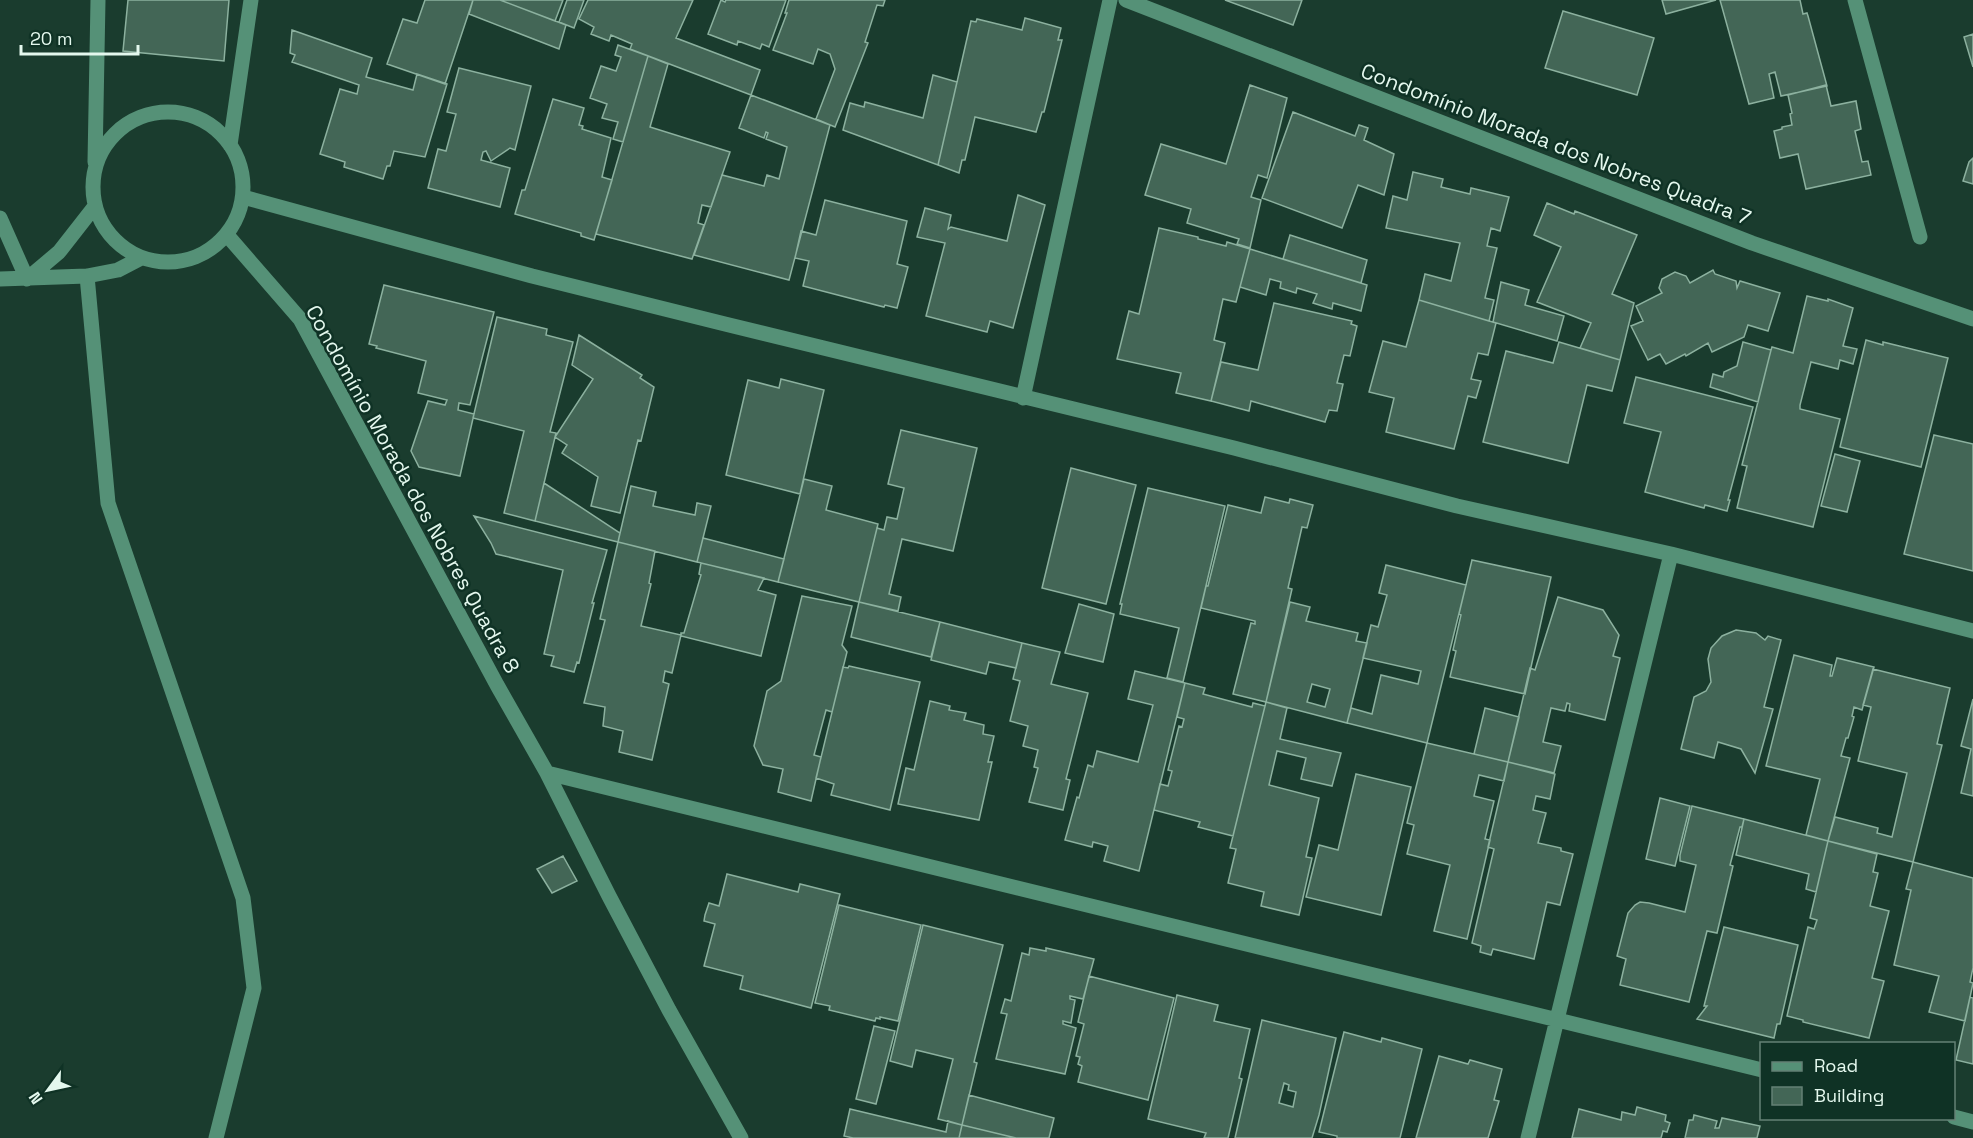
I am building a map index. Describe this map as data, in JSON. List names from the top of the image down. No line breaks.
{"streets":{"street":["Condomínio Morada dos Nobres Quadra 7","Condomínio Morada dos Nobres Quadra 8"]},"legend":["Road","Building"],"scale_bar":"20 m","north":"bottom left"}
